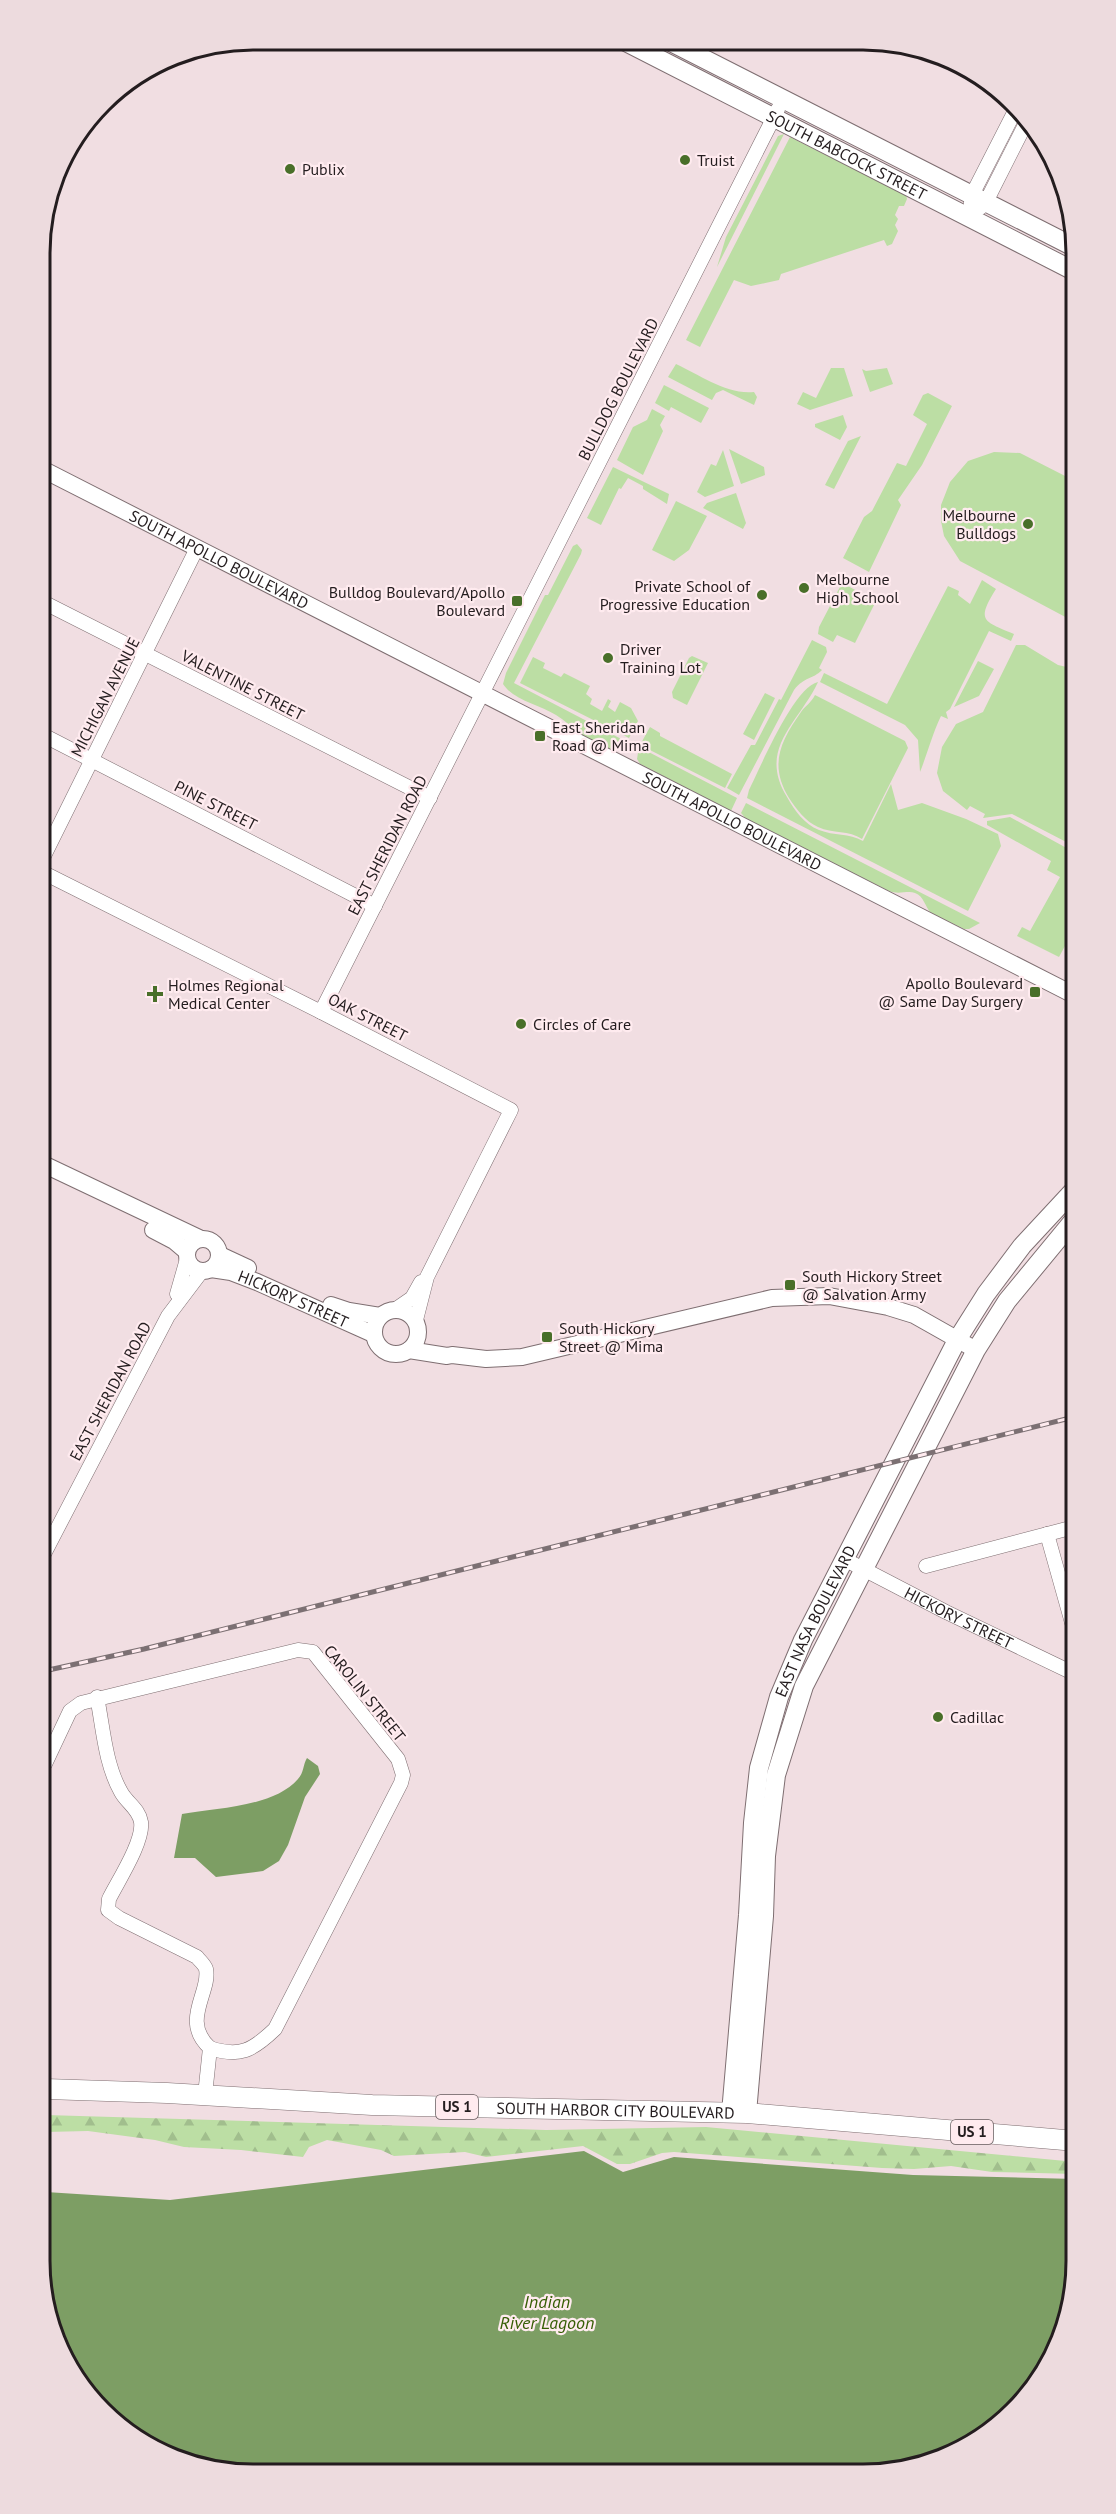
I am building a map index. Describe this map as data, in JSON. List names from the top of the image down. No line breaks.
{"streets":{"main road":["SOUTH BABCOCK STREET","EAST NASA BOULEVARD","US 1","SOUTH HARBOR CITY BOULEVARD"],"street":["BULLDOG BOULEVARD","SOUTH APOLLO BOULEVARD","VALENTINE STREET","MICHIGAN AVENUE","PINE STREET","EAST SHERIDAN ROAD","OAK STREET","HICKORY STREET","CAROLIN STREET"]},"crossings":[["SOUTH BABCOCK STREET","BULLDOG BOULEVARD"],["BULLDOG BOULEVARD","SOUTH APOLLO BOULEVARD"],["BULLDOG BOULEVARD","EAST SHERIDAN ROAD"],["SOUTH APOLLO BOULEVARD","MICHIGAN AVENUE"],["SOUTH APOLLO BOULEVARD","EAST SHERIDAN ROAD"],["VALENTINE STREET","MICHIGAN AVENUE"],["VALENTINE STREET","EAST SHERIDAN ROAD"],["MICHIGAN AVENUE","PINE STREET"],["PINE STREET","EAST SHERIDAN ROAD"],["EAST SHERIDAN ROAD","OAK STREET"],["EAST SHERIDAN ROAD","HICKORY STREET"],["OAK STREET","HICKORY STREET"],["HICKORY STREET","EAST NASA BOULEVARD"],["EAST NASA BOULEVARD","SOUTH HARBOR CITY BOULEVARD"]],"water":["Indian River Lagoon"],"places":{"other":["Truist","Publix","Melbourne Bulldogs","Melbourne High School","Private School of Progressive Education","Driver Training Lot","Circles of Care","Cadillac"],"transit":["Bulldog Boulevard/Apollo Boulevard","East Sheridan Road @ Mima","Apollo Boulevard @ Same Day Surgery","South Hickory Street @ Salvation Army","South Hickory Street @ Mima"],"health":["Holmes Regional Medical Center"]}}
